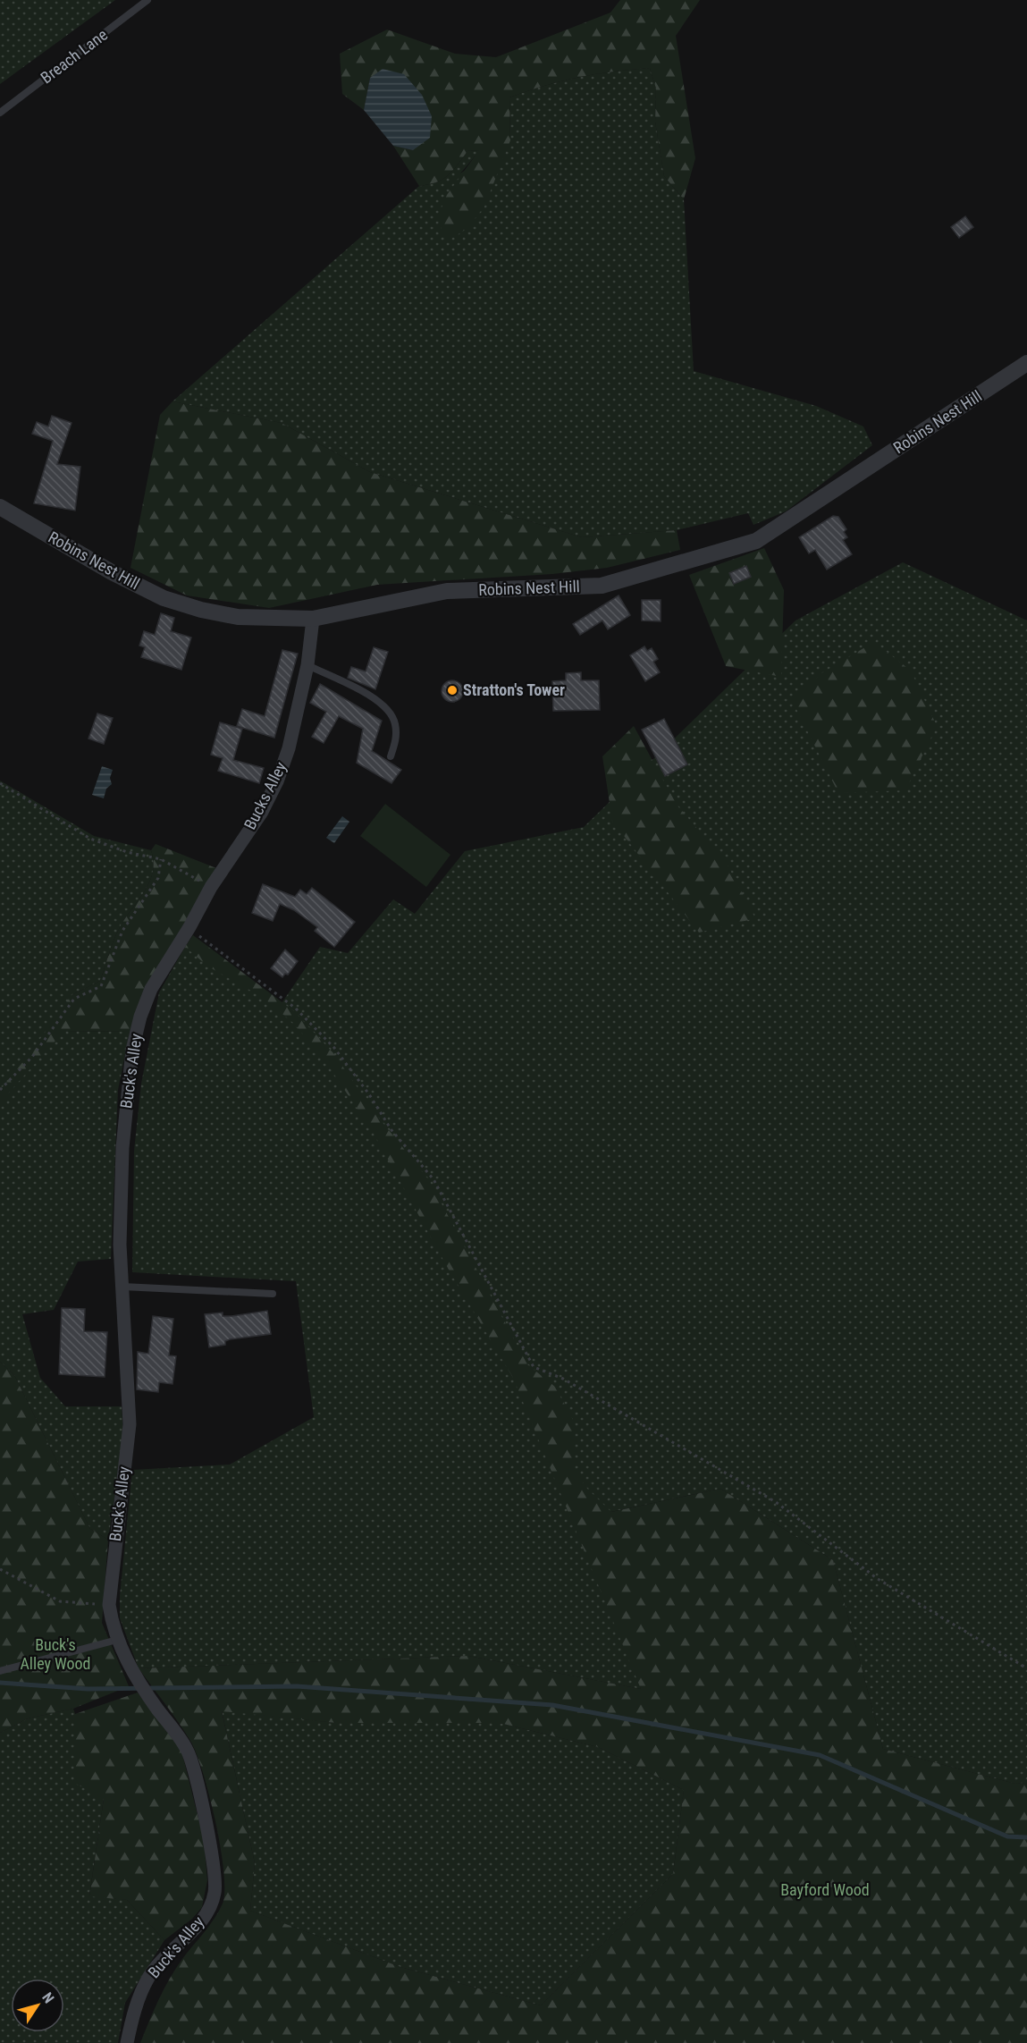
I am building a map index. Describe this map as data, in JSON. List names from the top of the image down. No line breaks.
{"streets":{"street":["Robins Nest Hill","Bucks Alley","Buck's Alley"],"lane":["Breach Lane"]},"crossings":[["Robins Nest Hill","Bucks Alley"],["Bucks Alley","Buck's Alley"]],"parks":["Buck's Alley Wood","Bayford Wood"],"places":["Stratton's Tower"],"north":"top right"}
